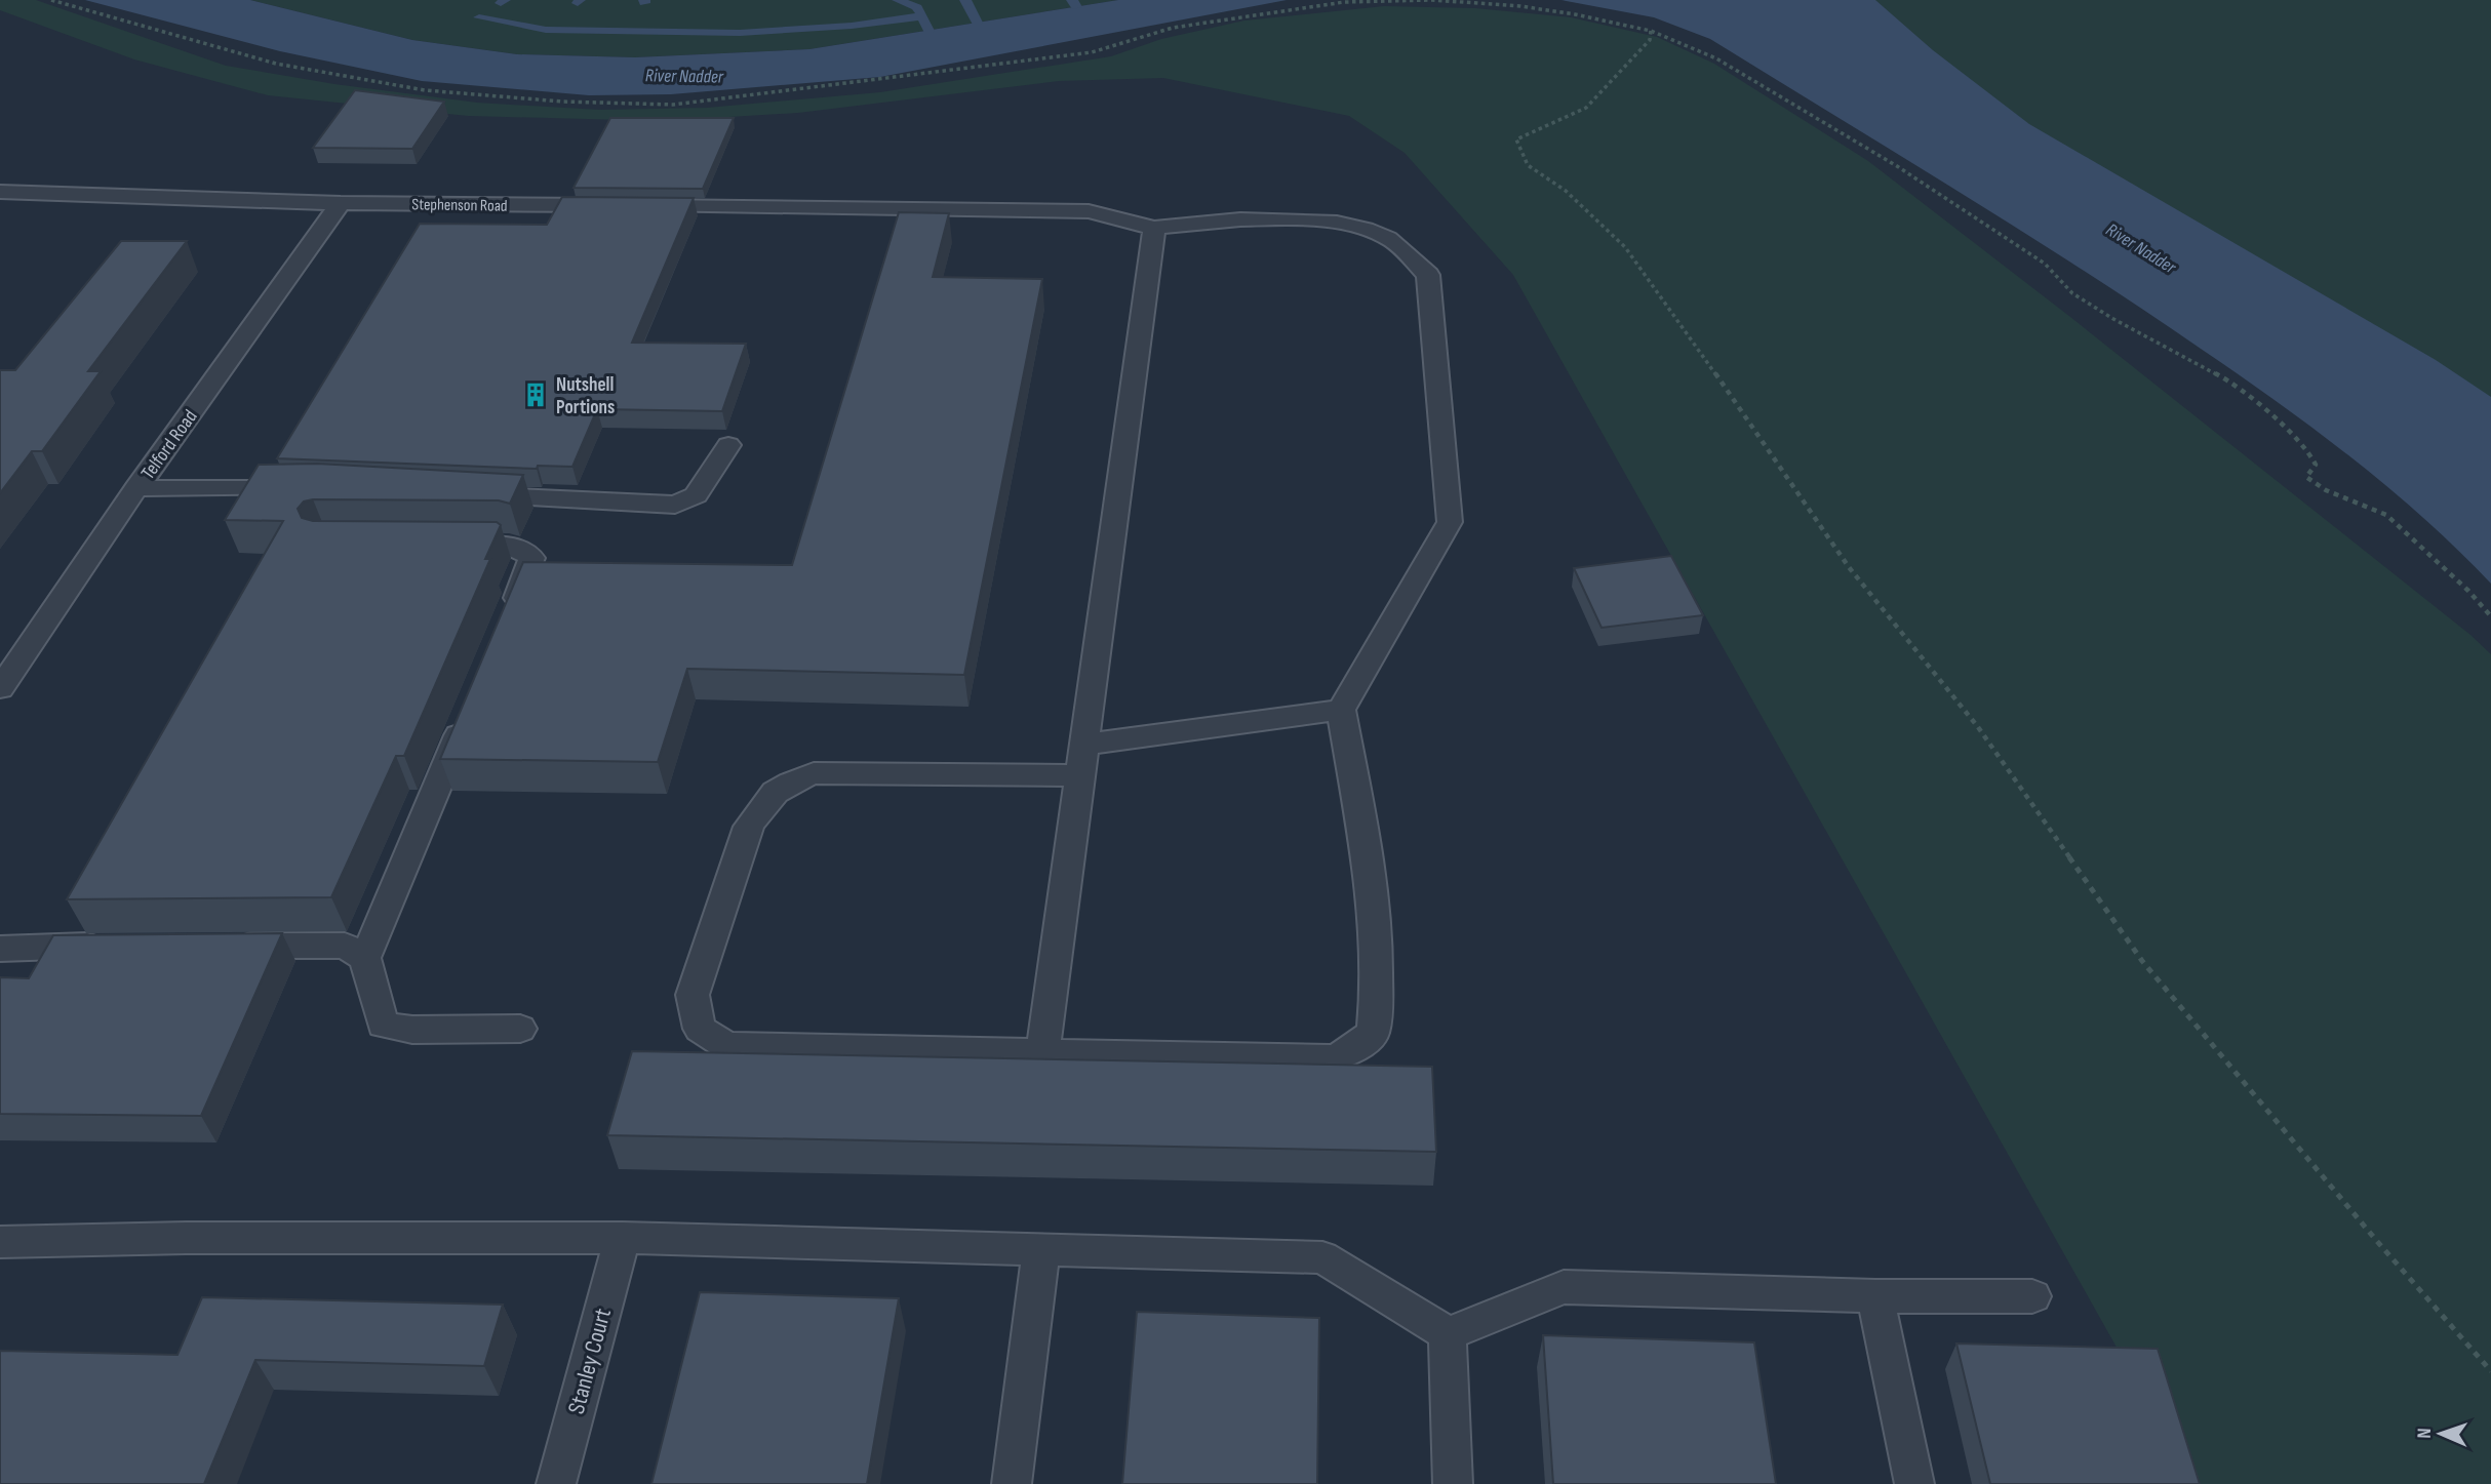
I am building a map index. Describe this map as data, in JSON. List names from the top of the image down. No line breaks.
{"streets":{"lane":["Stephenson Road","Telford Road","Stanley Court"]},"crossings":[["Stephenson Road","Telford Road"]],"water":["River Nadder"],"places":{"building":["Nutshell Portions"]},"north":"left"}
